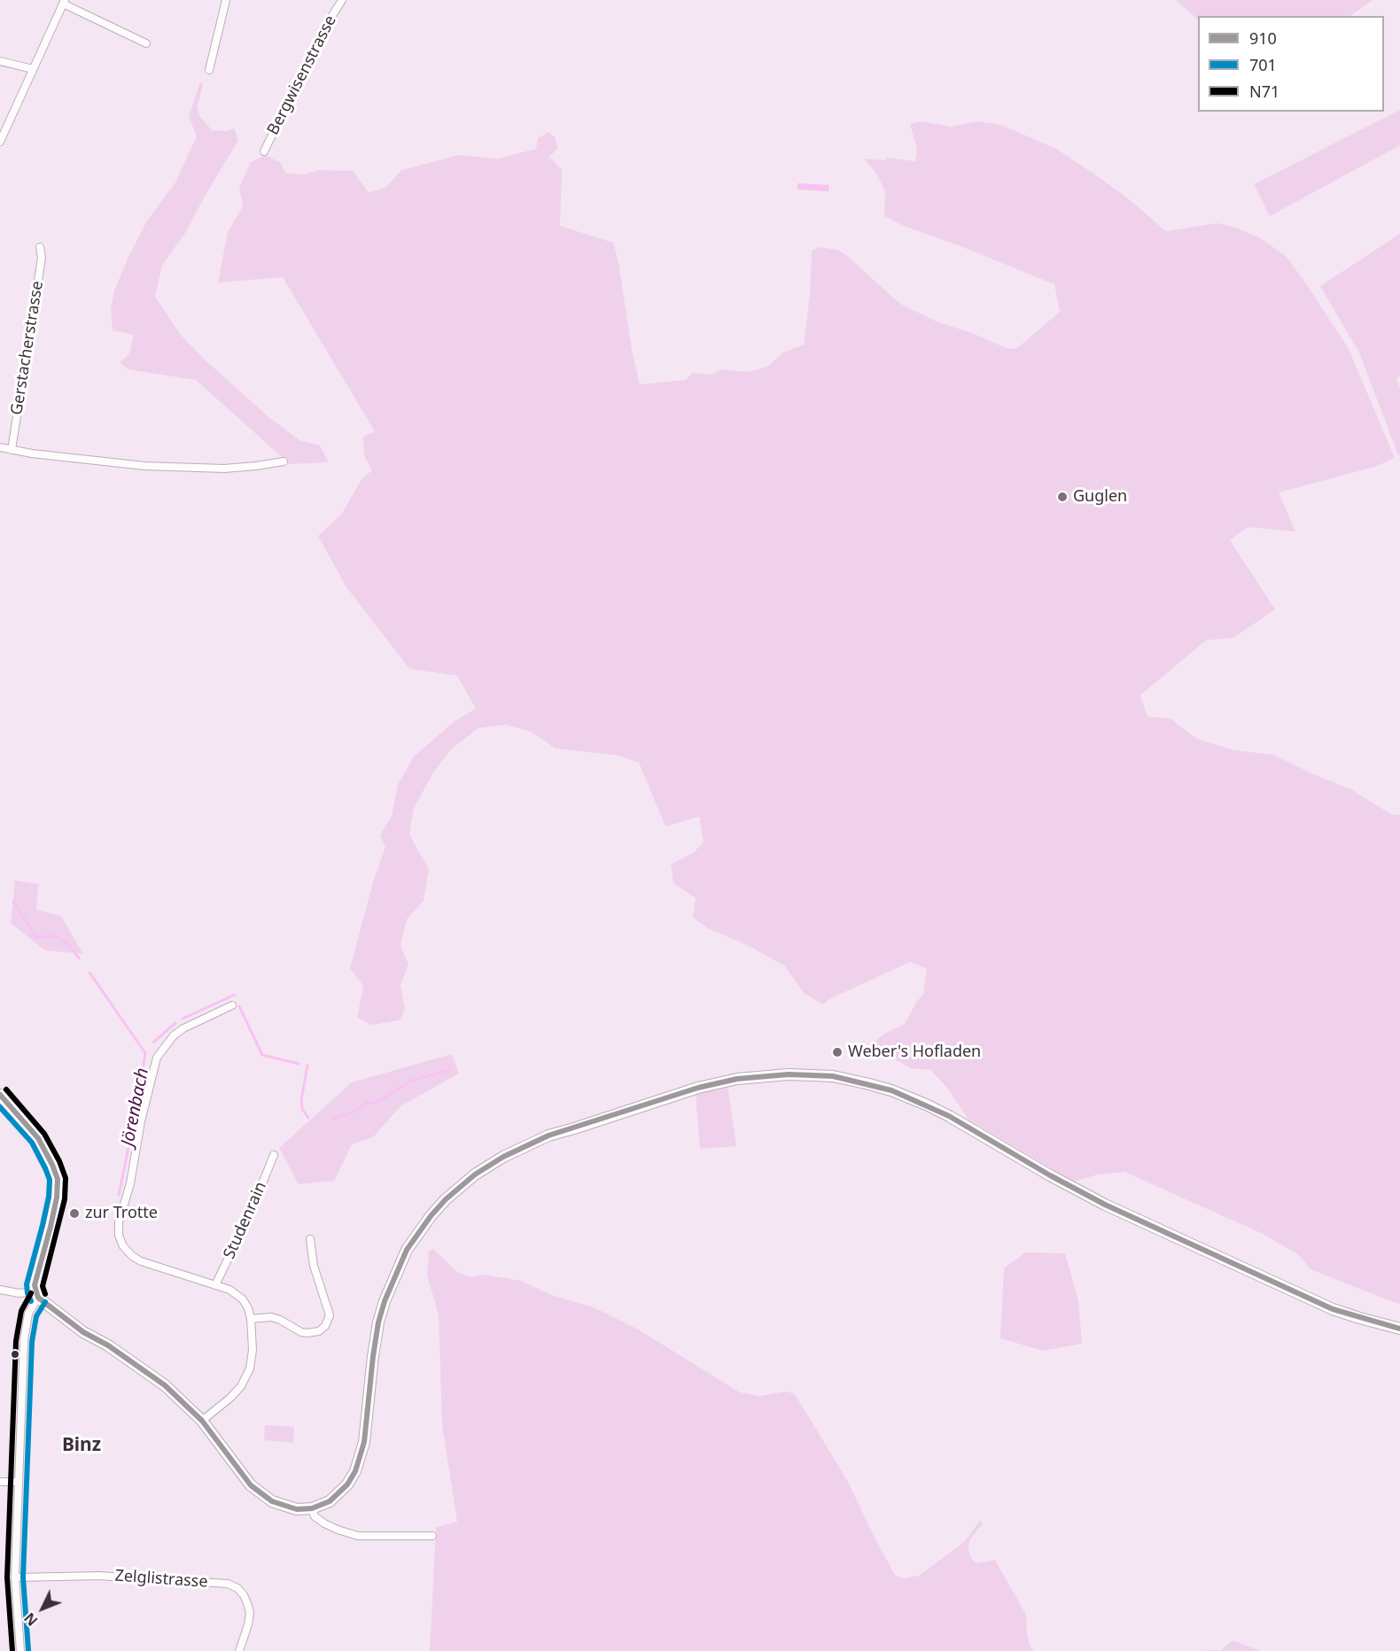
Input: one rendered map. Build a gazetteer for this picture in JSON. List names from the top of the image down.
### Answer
{
  "streets": {
    "street": [
      "Bergwisenstrasse",
      "Gerstacherstrasse",
      "Studenrain",
      "Zelglistrasse"
    ]
  },
  "districts": ["Binz"],
  "water": ["Jörenbach"],
  "places": ["Guglen", "Weber's Hofladen", "zur Trotte"],
  "lines": ["transit line 910", "transit line N71", "transit line 701"],
  "legend": ["910", "701", "N71"],
  "north": "bottom left"
}
